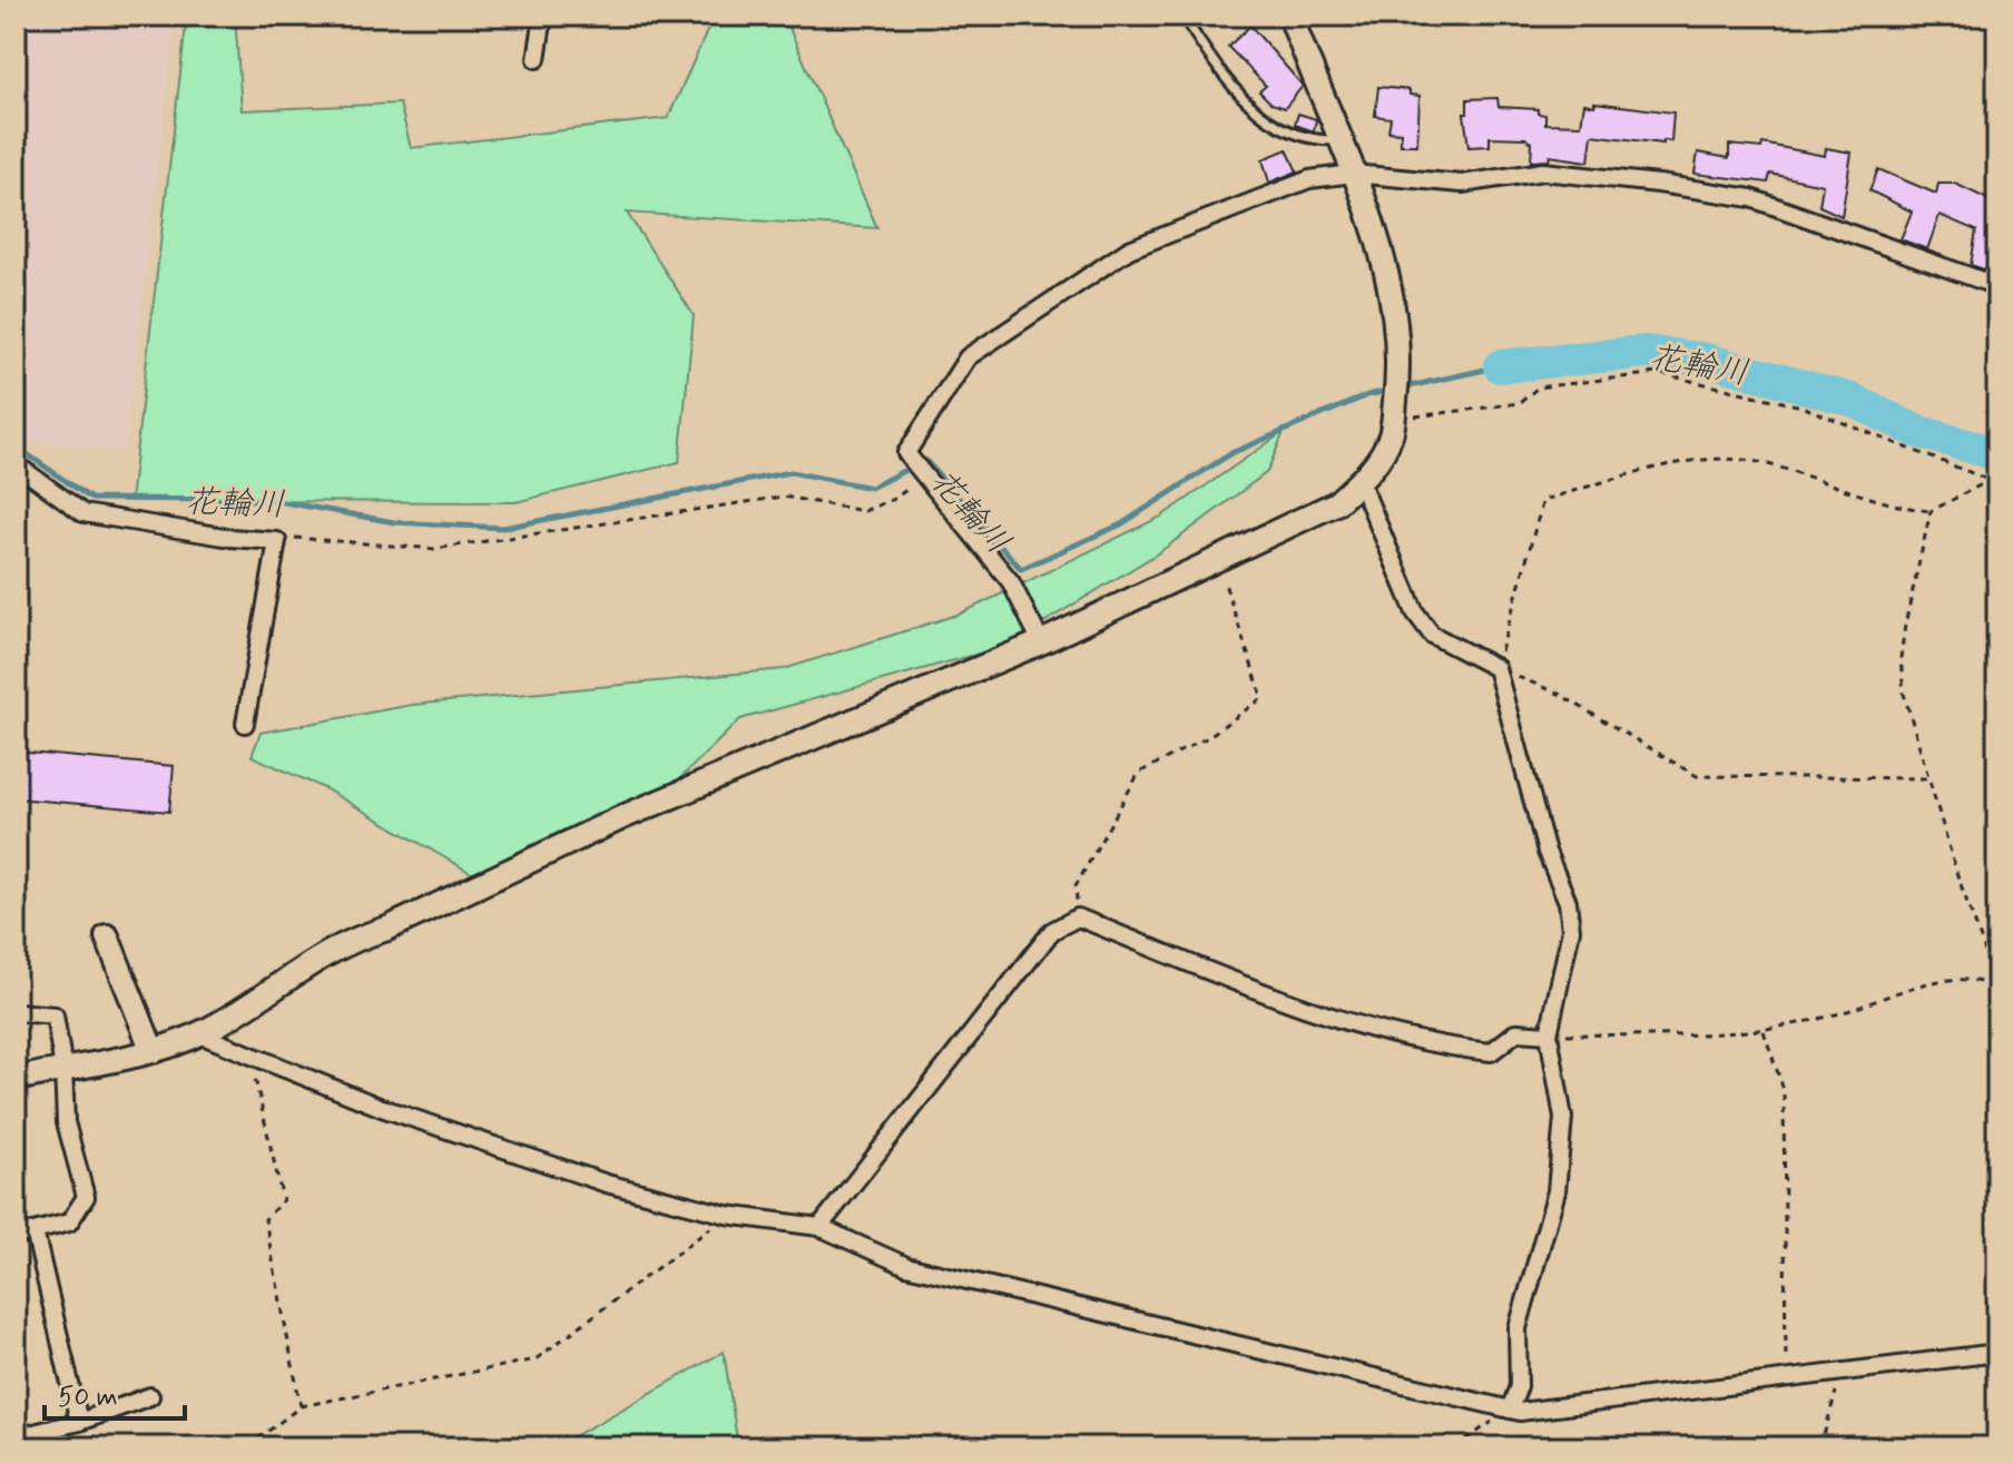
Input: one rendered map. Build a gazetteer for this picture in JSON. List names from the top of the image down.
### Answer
{
  "water": ["花輪川"],
  "scale_bar": "50 m"
}
